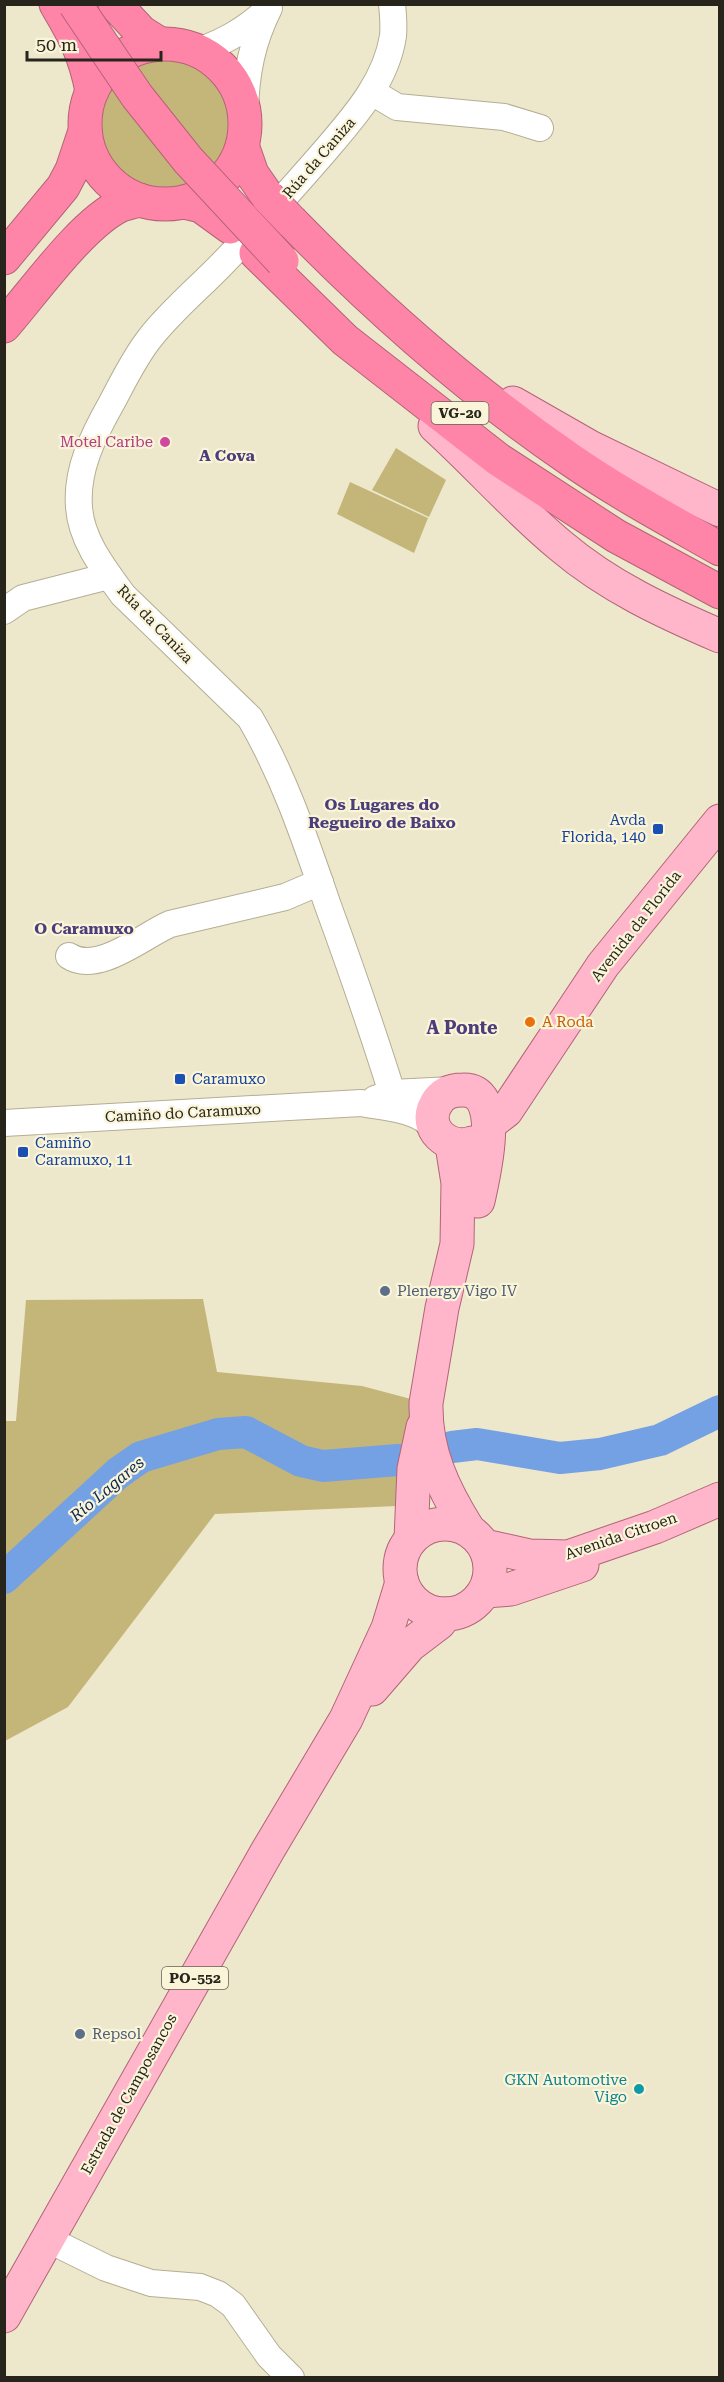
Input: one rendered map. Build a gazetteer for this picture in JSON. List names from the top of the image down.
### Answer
{
  "streets": {
    "highway": ["VG-20"],
    "main road": [
      "Avenida da Florida",
      "Avenida Citroen",
      "PO-552",
      "Estrada de Camposancos"
    ],
    "street": ["Rúa da Caniza", "Camiño do Caramuxo"]
  },
  "crossings": [
    ["Rúa da Caniza", "Camiño do Caramuxo"],
    ["Avenida da Florida", "Camiño do Caramuxo"],
    ["Avenida da Florida", "Avenida Citroen"],
    ["Avenida da Florida", "Estrada de Camposancos"],
    ["Avenida Citroen", "Estrada de Camposancos"]
  ],
  "districts": [
    "A Cova",
    "Os Lugares do Regueiro de Baixo",
    "O Caramuxo",
    "A Ponte"
  ],
  "water": ["Río Lagares"],
  "places": {
    "other": [
      "Motel Caribe",
      "A Roda",
      "Plenergy Vigo IV",
      "Repsol",
      "GKN Automotive Vigo"
    ],
    "transit": ["Avda Florida, 140", "Caramuxo", "Camiño Caramuxo, 11"]
  },
  "scale_bar": "50 m"
}
